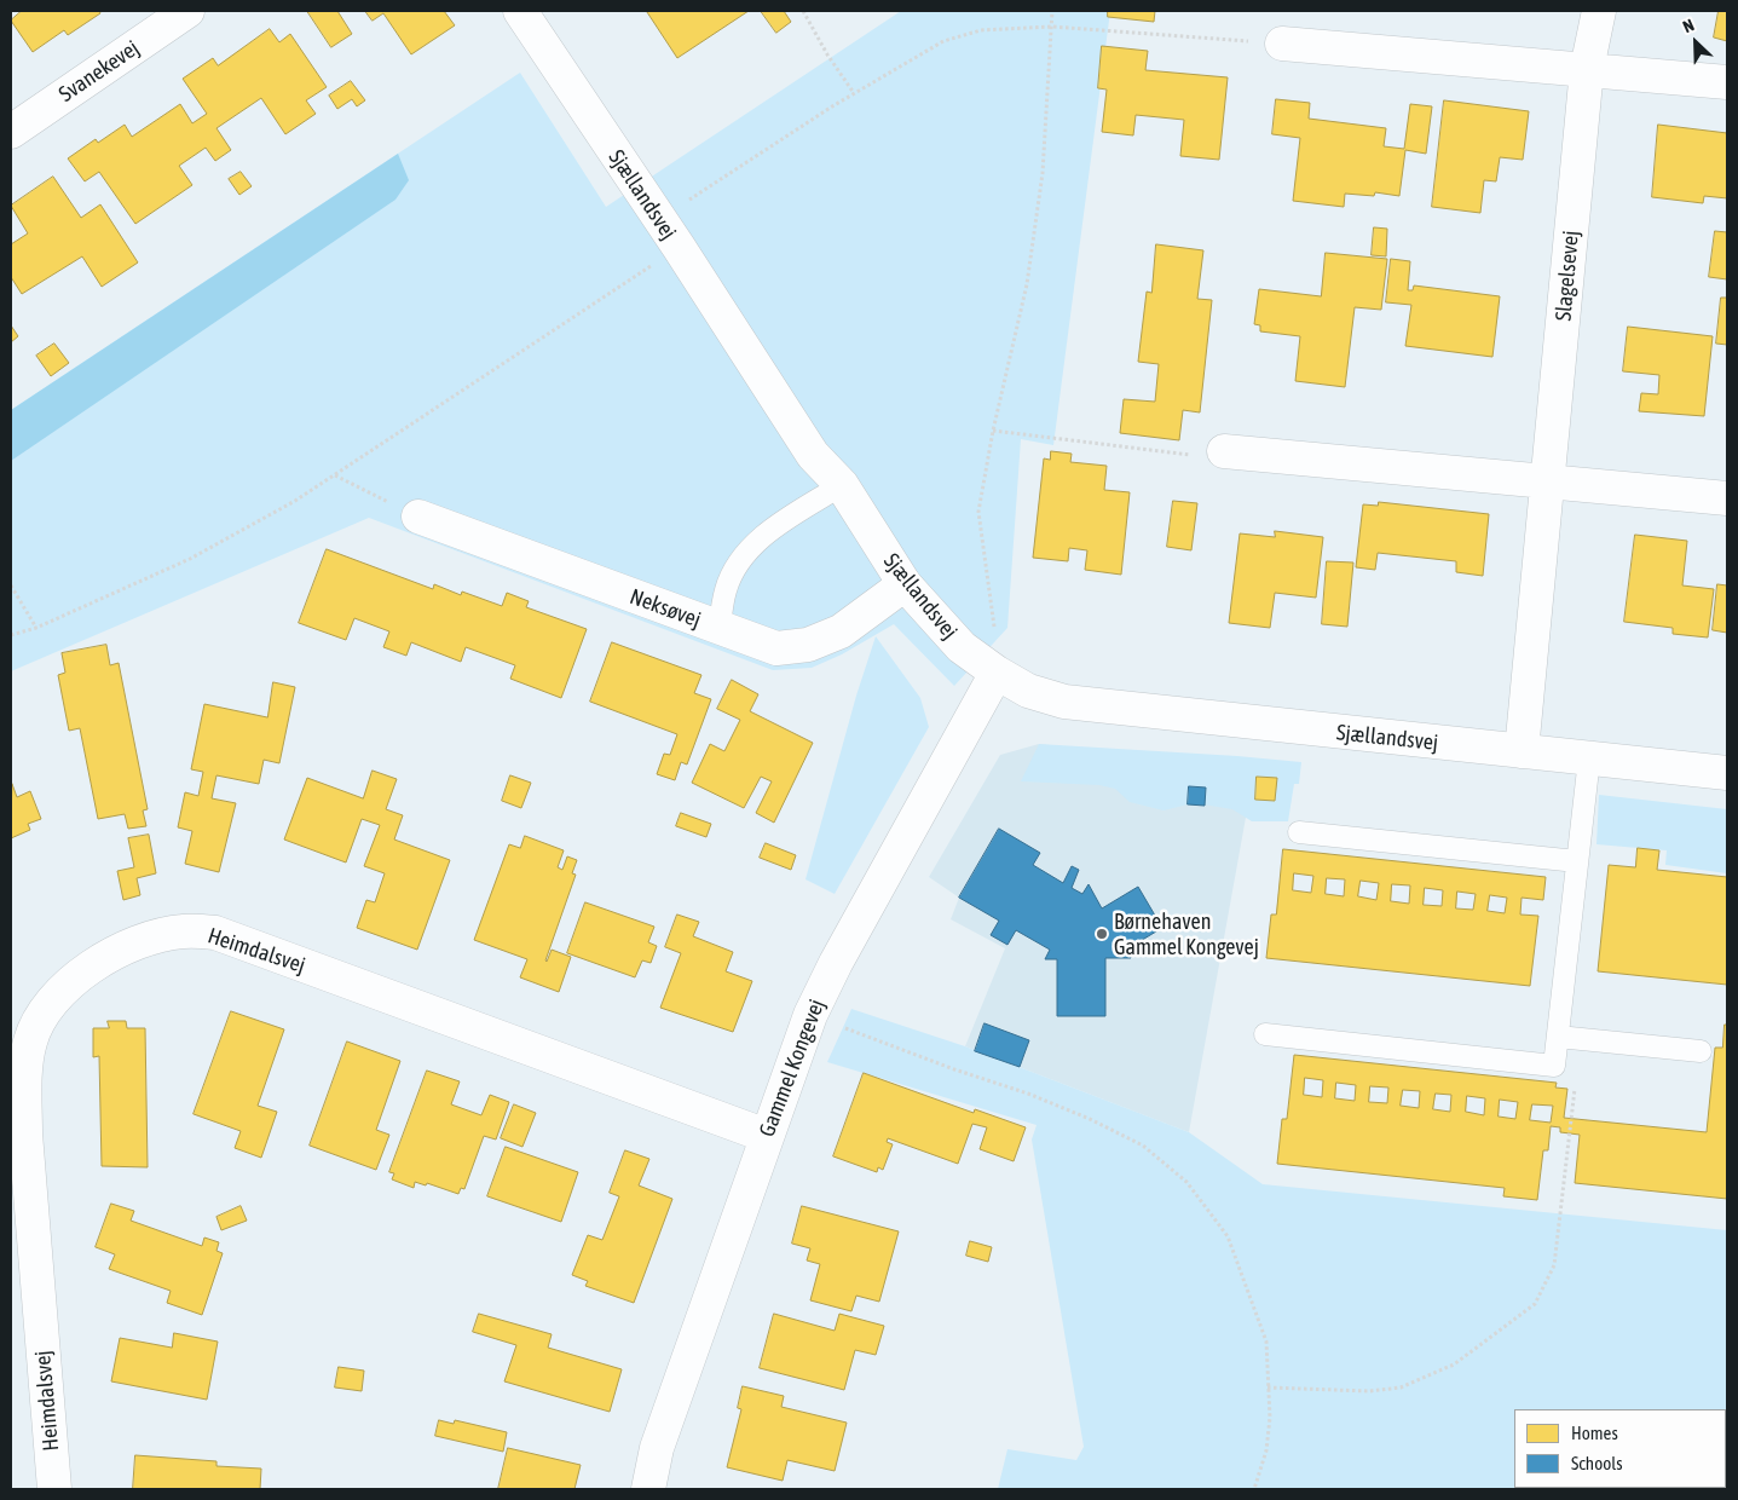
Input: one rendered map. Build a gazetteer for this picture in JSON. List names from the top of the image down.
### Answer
{
  "streets": {
    "street": [
      "Svanekevej",
      "Sjællandsvej",
      "Slagelsevej",
      "Neksøvej",
      "Heimdalsvej",
      "Gammel Kongevej"
    ]
  },
  "crossings": [
    ["Sjællandsvej", "Slagelsevej"],
    ["Sjællandsvej", "Neksøvej"],
    ["Sjællandsvej", "Gammel Kongevej"],
    ["Heimdalsvej", "Gammel Kongevej"]
  ],
  "places": ["Børnehaven Gammel Kongevej"],
  "legend": ["Homes", "Schools"],
  "north": "top left"
}
